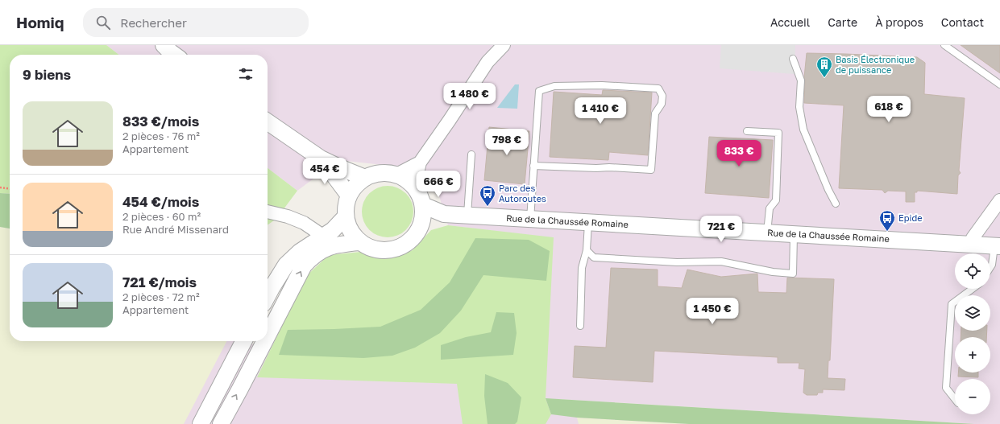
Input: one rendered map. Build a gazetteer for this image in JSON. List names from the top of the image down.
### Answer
{
  "streets": {
    "street": ["Rue de la Chaussée Romaine"]
  },
  "places": {
    "building": ["Basis Électronique de puissance"],
    "bus stop": ["Parc des Autoroutes", "Epide"]
  },
  "page": {
    "header": "Homiq",
    "search": "Rechercher",
    "nav": [
      "Accueil",
      "Carte",
      "À propos",
      "Contact"
    ],
    "heading": "9 biens",
    "price": [
      "1 480 €",
      "618 €",
      "1 410 €",
      "798 €",
      "833 €",
      "454 €",
      "666 €",
      "721 €",
      "1 450 €"
    ],
    "list": [
      {
        "name": "833 €/mois",
        "note": "2 pièces · 76 m² · Appartement"
      },
      {
        "name": "454 €/mois",
        "note": "2 pièces · 60 m² · Rue André Missenard"
      },
      {
        "name": "721 €/mois",
        "note": "2 pièces · 72 m² · Appartement"
      }
    ],
    "map_buttons": ["+", "−"]
  }
}
